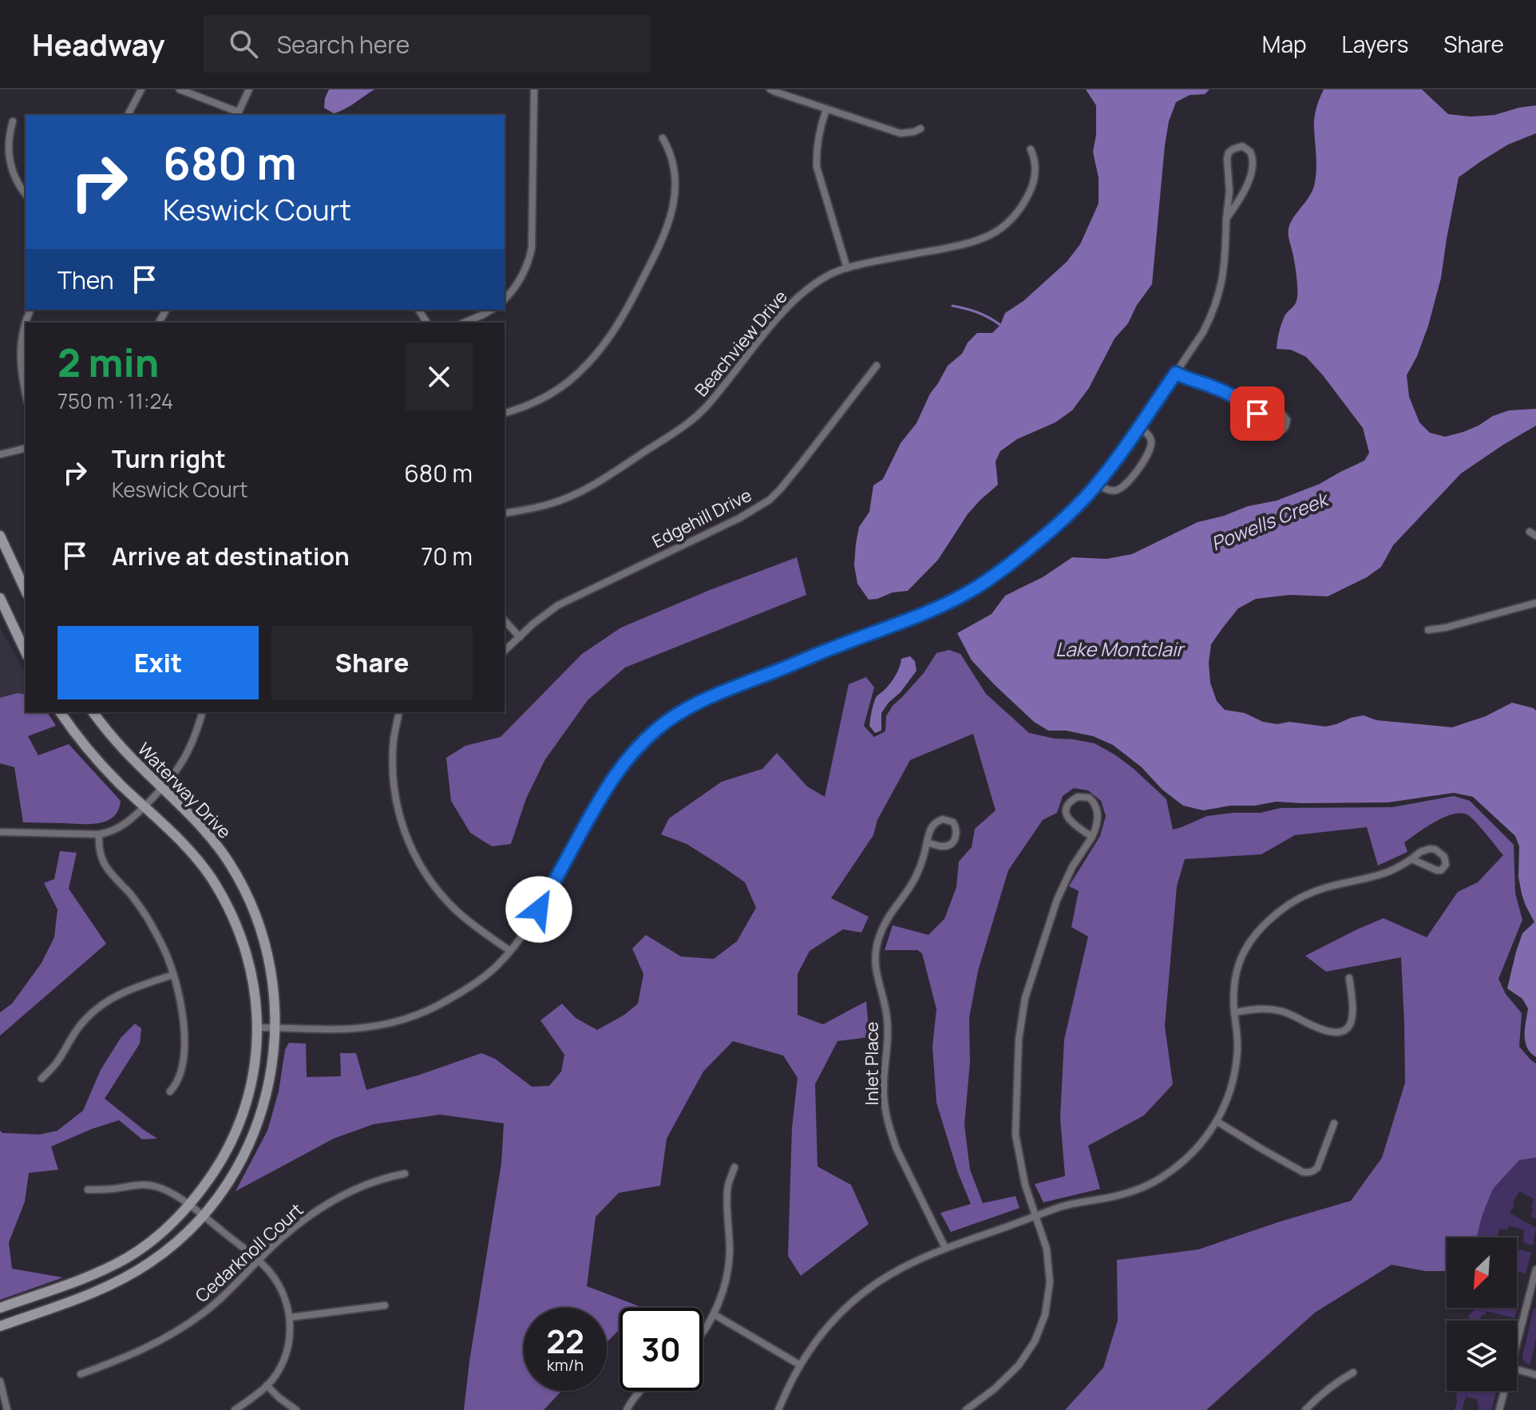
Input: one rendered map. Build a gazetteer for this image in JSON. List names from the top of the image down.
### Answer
{
  "streets": {
    "main road": ["Waterway Drive"],
    "street": [
      "Beachview Drive",
      "Edgehill Drive",
      "Inlet Place",
      "Cedarknoll Court"
    ]
  },
  "water": ["Powells Creek", "Lake Montclair"],
  "north": "bottom left",
  "page": {
    "header": "Headway",
    "search": "Search here",
    "nav": ["Map", "Layers", "Share"],
    "turn": ["680 m", "Keswick Court"],
    "then": "Then",
    "heading": ["2 min", "750 m · 11:24"],
    "list": [
      {
        "name": "Turn right",
        "note": "Keswick Court",
        "value": "680 m"
      },
      {
        "name": "Arrive at destination",
        "value": "70 m"
      }
    ],
    "buttons": ["Exit", "Share"],
    "speed": "22 km/h",
    "limit": "30"
  }
}
